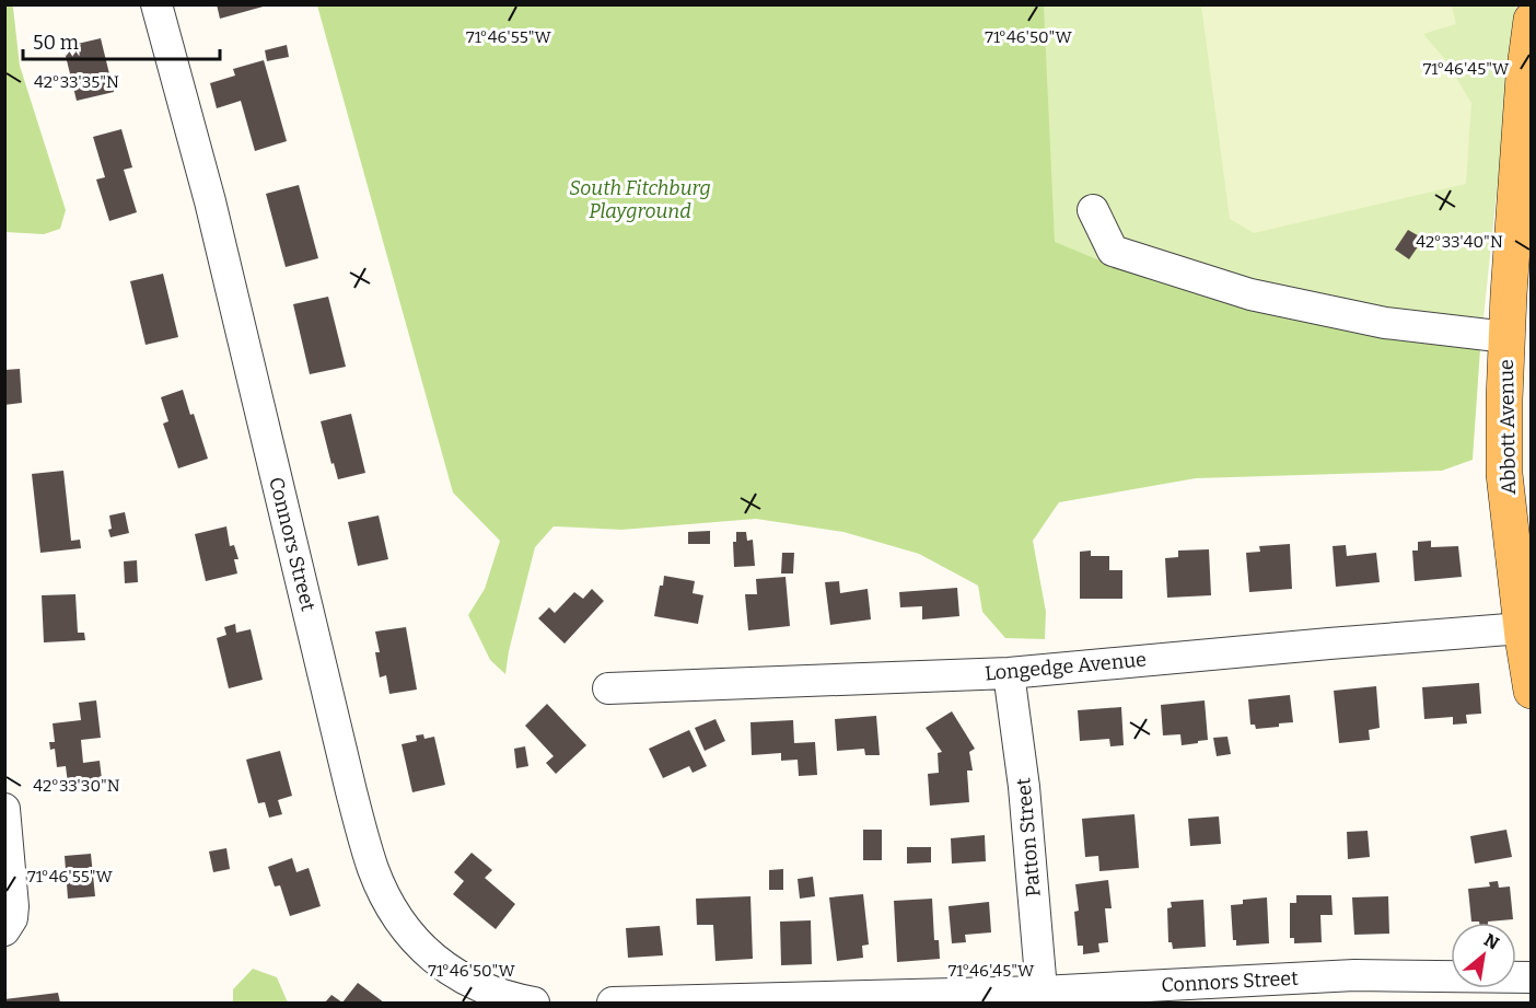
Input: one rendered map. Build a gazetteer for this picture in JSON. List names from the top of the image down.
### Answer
{
  "streets": {
    "main road": ["Abbott Avenue"],
    "street": ["Connors Street", "Longedge Avenue", "Patton Street"]
  },
  "crossings": [
    ["Abbott Avenue", "Longedge Avenue"],
    ["Connors Street", "Patton Street"],
    ["Longedge Avenue", "Patton Street"]
  ],
  "parks": ["South Fitchburg Playground"],
  "scale_bar": "50 m",
  "north": "top right",
  "coordinates": [
    "71°46'55\"W",
    "71°46'50\"W",
    "71°46'45\"W",
    "42°33'35\"N",
    "42°33'40\"N",
    "42°33'30\"N"
  ]
}
